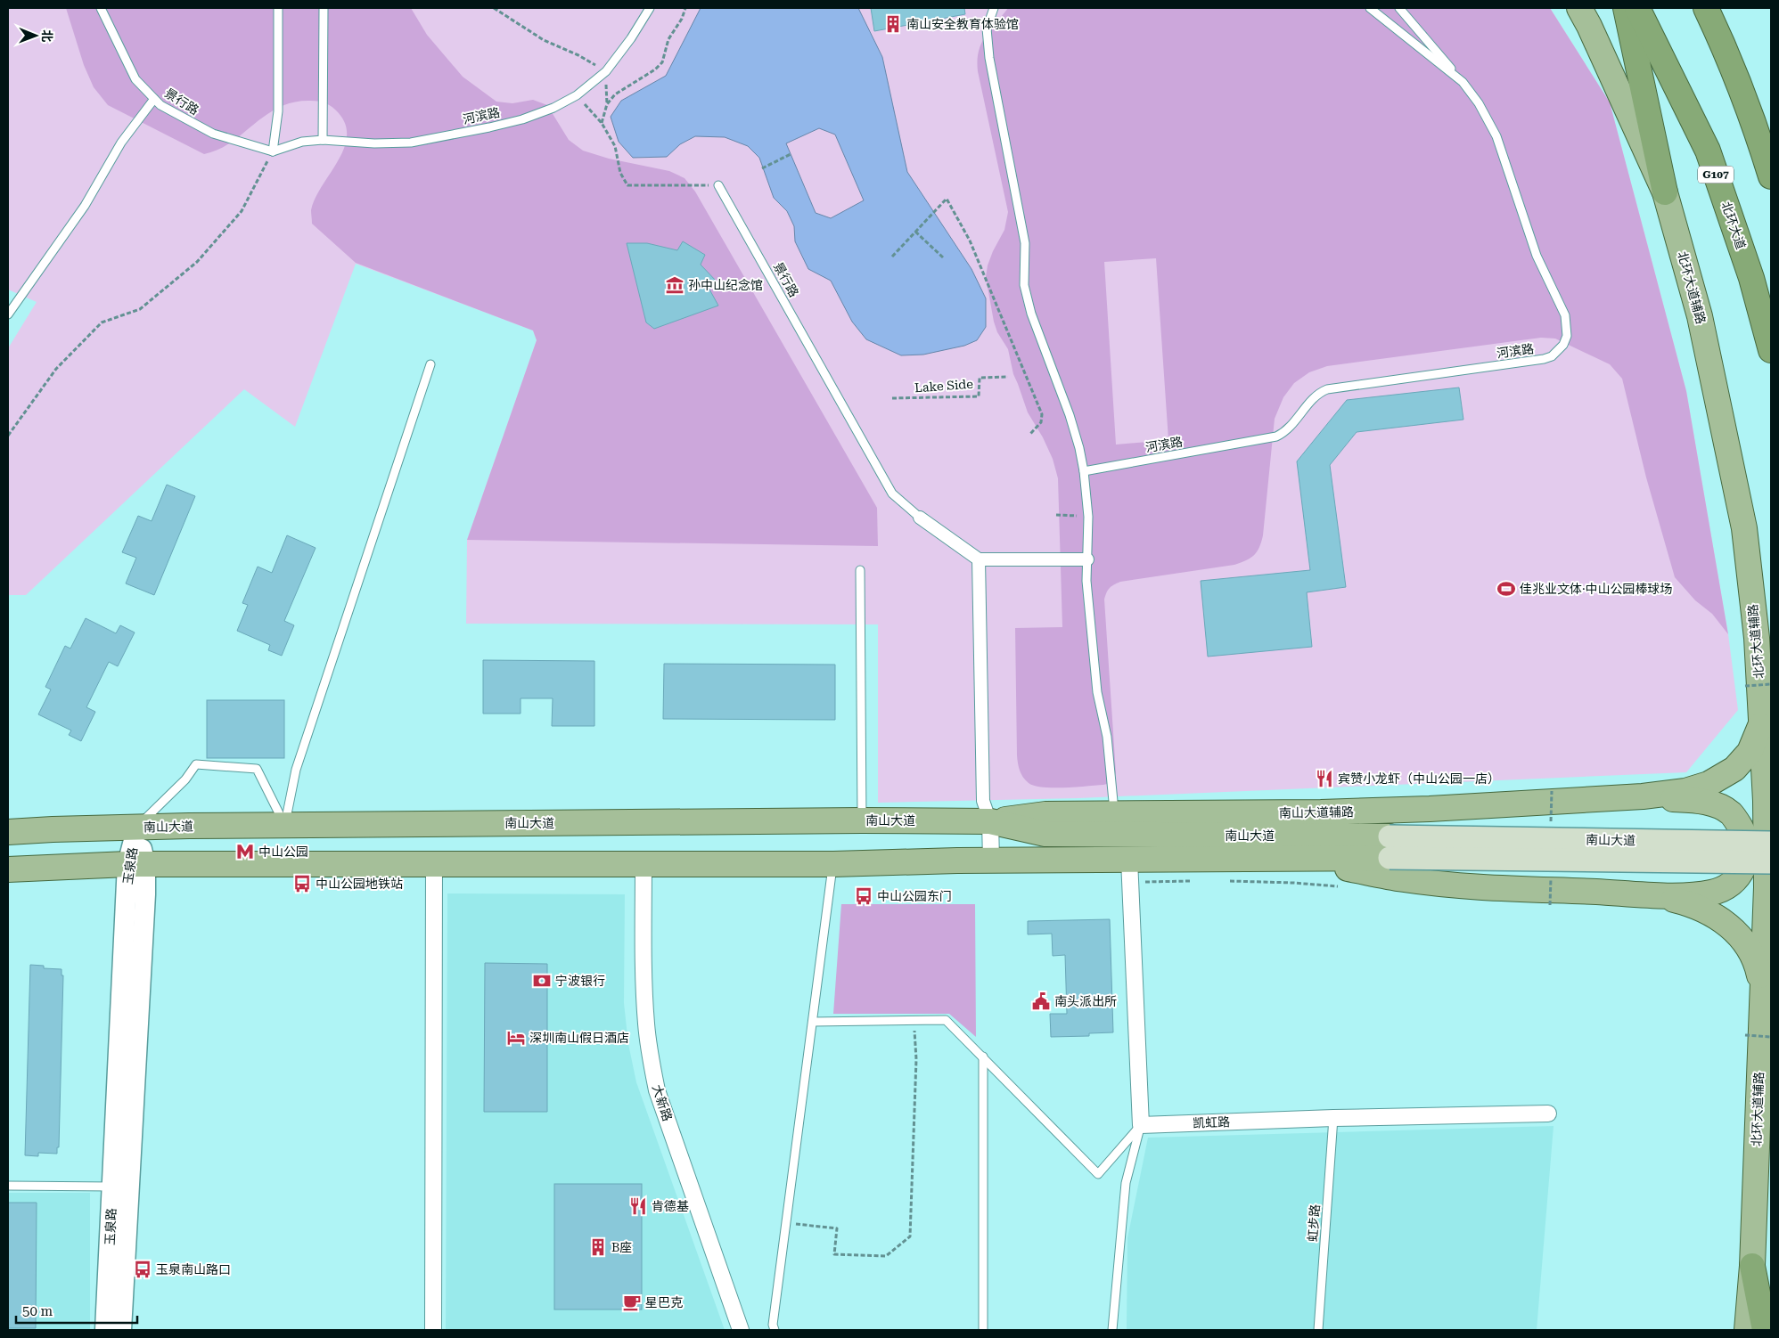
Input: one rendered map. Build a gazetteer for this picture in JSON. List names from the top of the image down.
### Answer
{
  "streets": {
    "highway": ["G107", "北环大道"],
    "main road": ["北环大道辅路", "南山大道辅路", "南山大道"],
    "street": ["玉泉路", "大新路", "凯虹路"],
    "lane": ["景行路", "河滨路", "虹步路"],
    "path": ["Lake Side"]
  },
  "crossings": [
    ["景行路", "河滨路"],
    ["南山大道辅路", "南山大道"],
    ["南山大道", "玉泉路"],
    ["南山大道", "大新路"],
    ["凯虹路", "虹步路"]
  ],
  "places": {
    "building": ["南山安全教育体验馆", "B座"],
    "museum": ["孙中山纪念馆"],
    "sports": ["佳兆业文体·中山公园棒球场"],
    "restaurant": ["宾赞小龙虾（中山公园一店）", "肯德基"],
    "metro station": ["中山公园"],
    "bus stop": ["中山公园地铁站", "中山公园东门", "玉泉南山路口"],
    "bank": ["宁波银行"],
    "public building": ["南头派出所"],
    "hotel": ["深圳南山假日酒店"],
    "cafe": ["星巴克"]
  },
  "scale_bar": "50 m",
  "north": "right"
}
